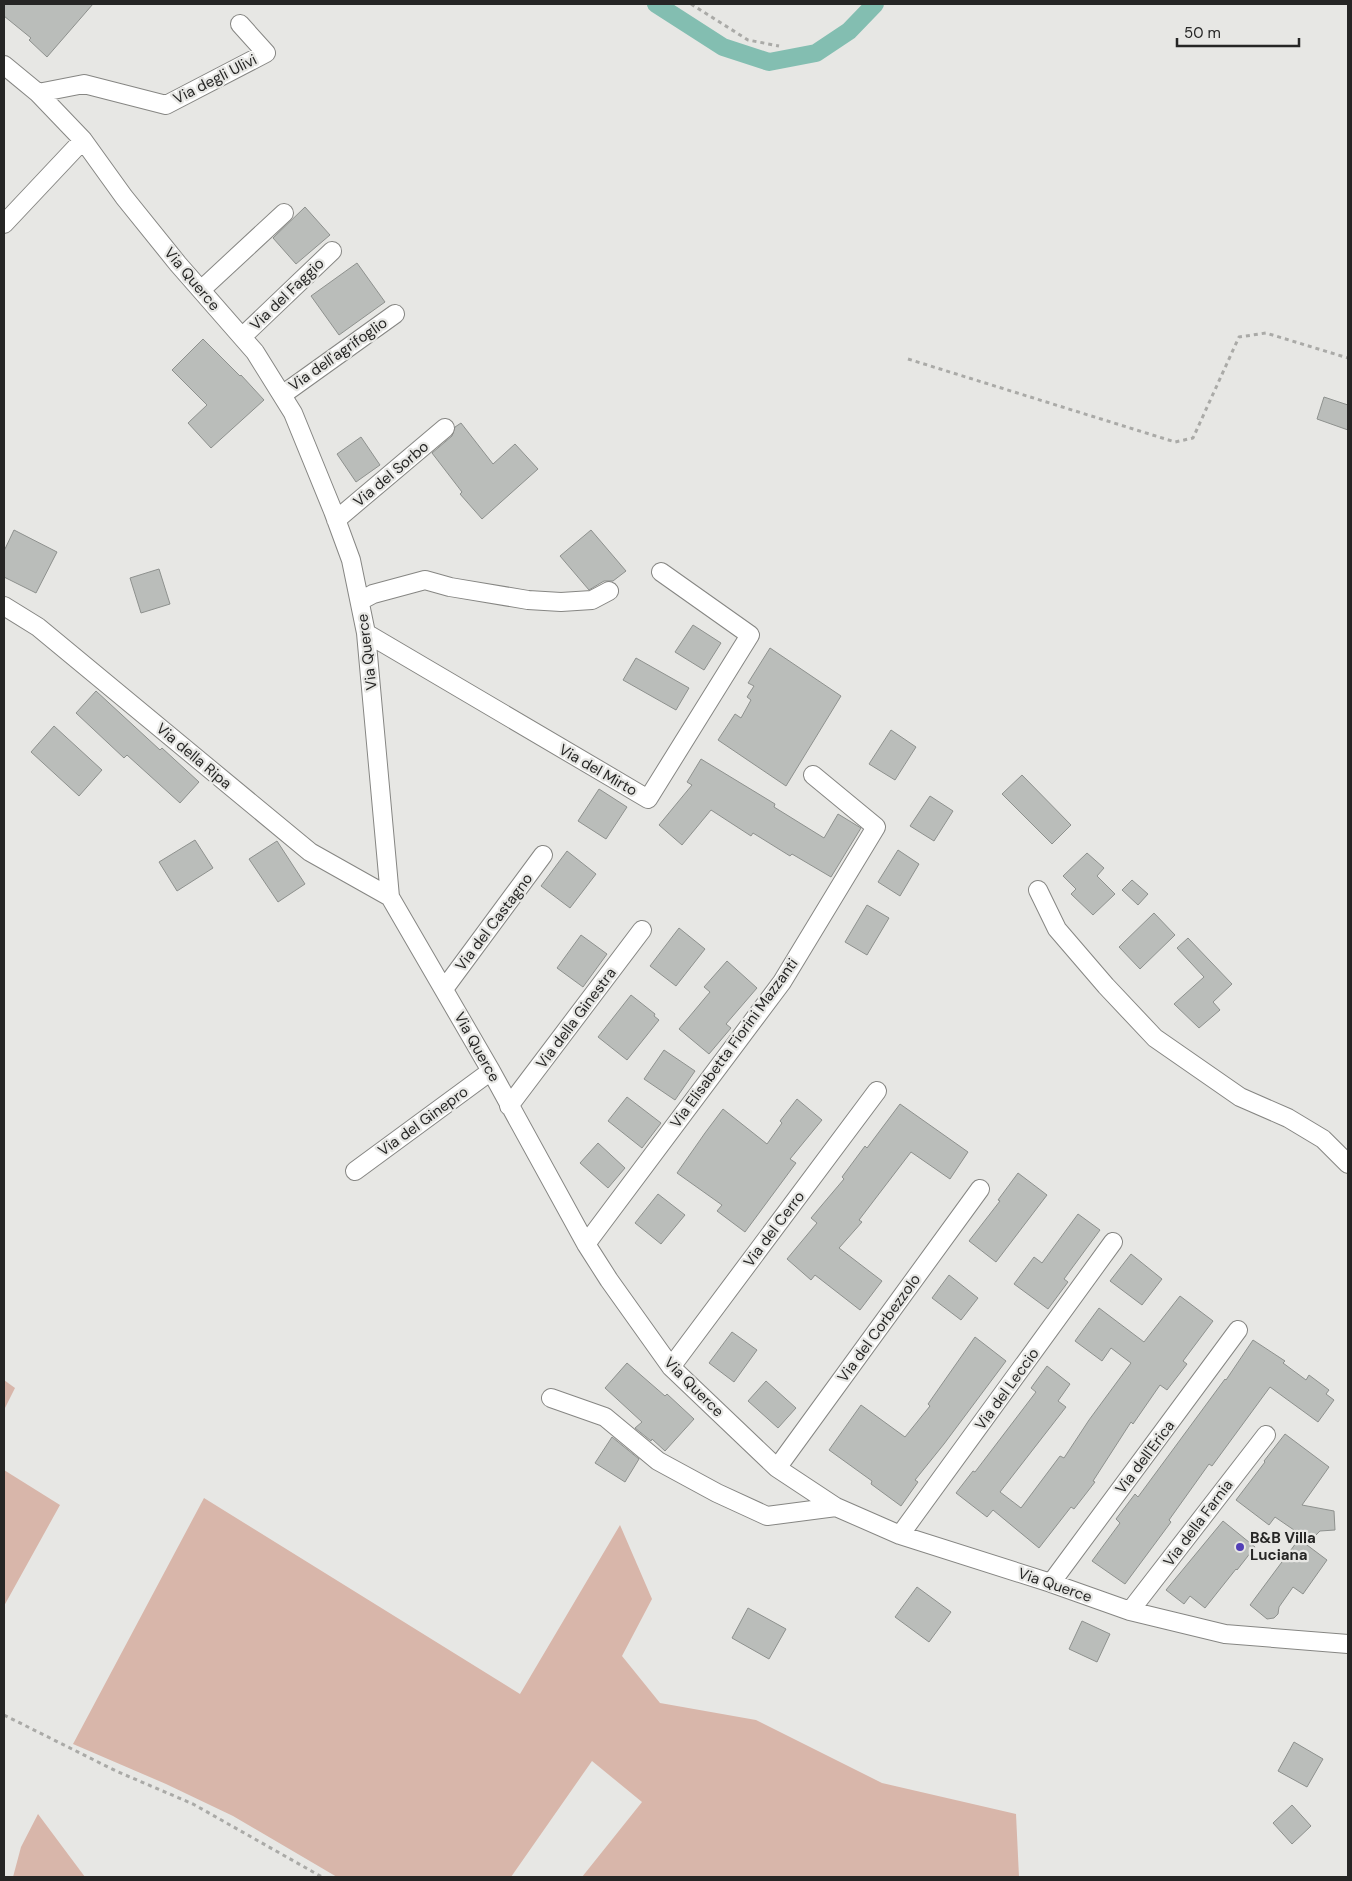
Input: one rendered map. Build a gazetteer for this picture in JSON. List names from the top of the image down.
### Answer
{
  "streets": {
    "street": [
      "Via degli Ulivi",
      "Via Querce",
      "Via del Faggio",
      "Via dell'agrifoglio",
      "Via del Sorbo",
      "Via della Ripa",
      "Via del Mirto",
      "Via del Castagno",
      "Via della Ginestra",
      "Via Elisabetta Fiorini Mazzanti",
      "Via del Ginepro",
      "Via del Cerro",
      "Via del Corbezzolo",
      "Via del Leccio",
      "Via dell'Erica",
      "Via della Farnia"
    ]
  },
  "crossings": [
    ["Via degli Ulivi", "Via Querce"],
    ["Via Querce", "Via del Faggio"],
    ["Via Querce", "Via dell'agrifoglio"],
    ["Via Querce", "Via del Sorbo"],
    ["Via Querce", "Via della Ripa"],
    ["Via Querce", "Via del Mirto"],
    ["Via Querce", "Via del Castagno"],
    ["Via Querce", "Via della Ginestra"],
    ["Via Querce", "Via Elisabetta Fiorini Mazzanti"],
    ["Via Querce", "Via del Ginepro"],
    ["Via Querce", "Via del Cerro"],
    ["Via Querce", "Via del Corbezzolo"],
    ["Via Querce", "Via del Leccio"],
    ["Via Querce", "Via dell'Erica"],
    ["Via Querce", "Via della Farnia"]
  ],
  "places": ["B&B Villa Luciana"],
  "scale_bar": "50 m"
}
